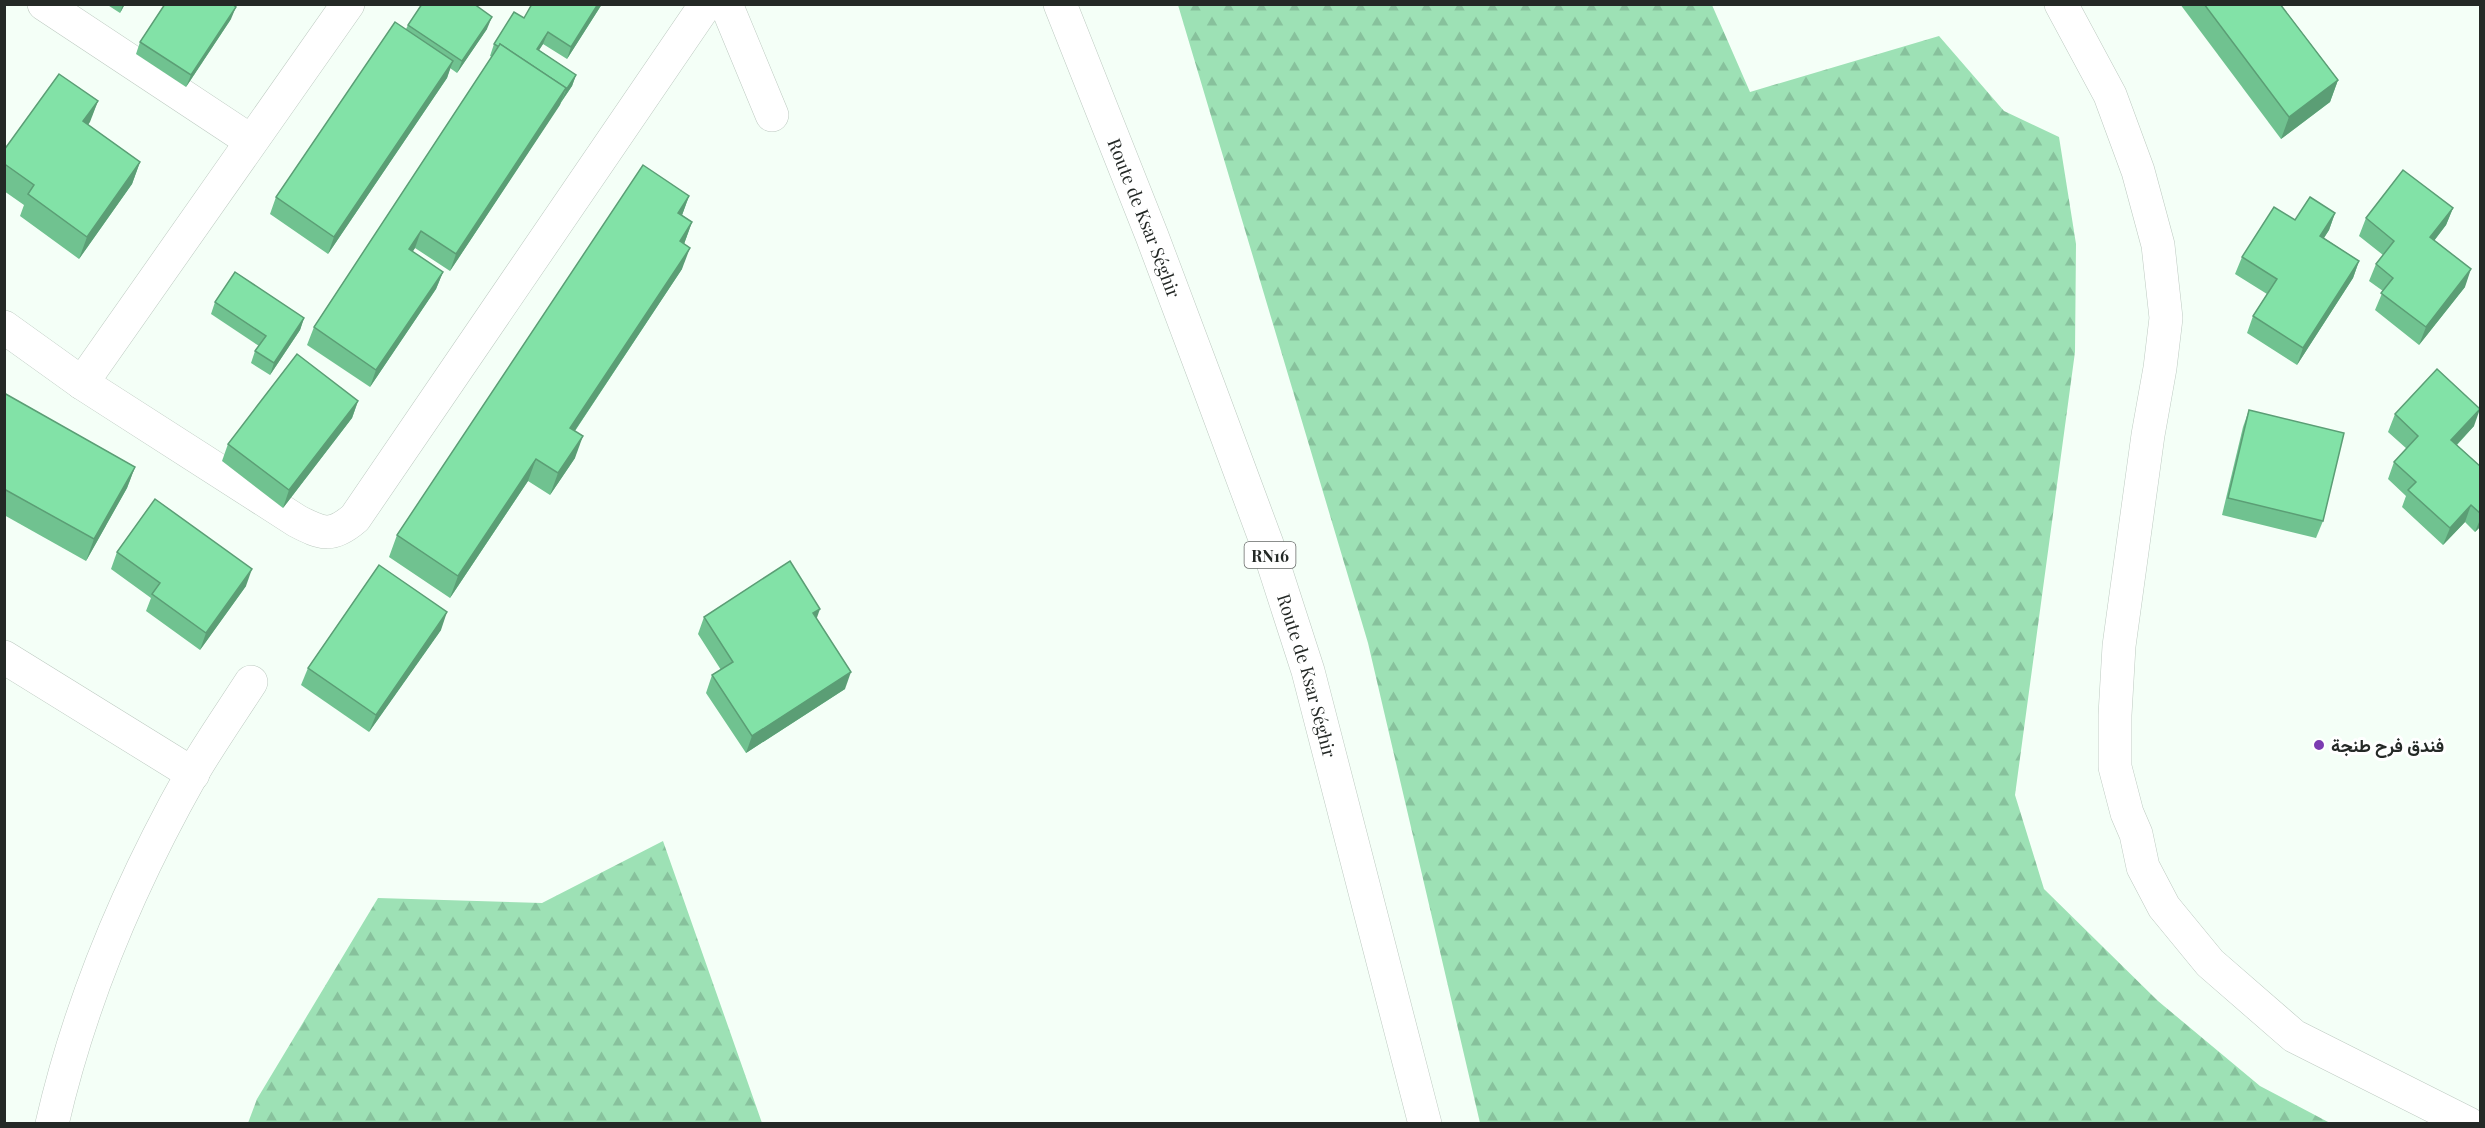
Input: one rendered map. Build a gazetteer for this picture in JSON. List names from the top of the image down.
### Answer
{
  "streets": {
    "street": ["Route de Ksar Séghir", "RN16"]
  },
  "places": ["فندق فرح طنجة"]
}
